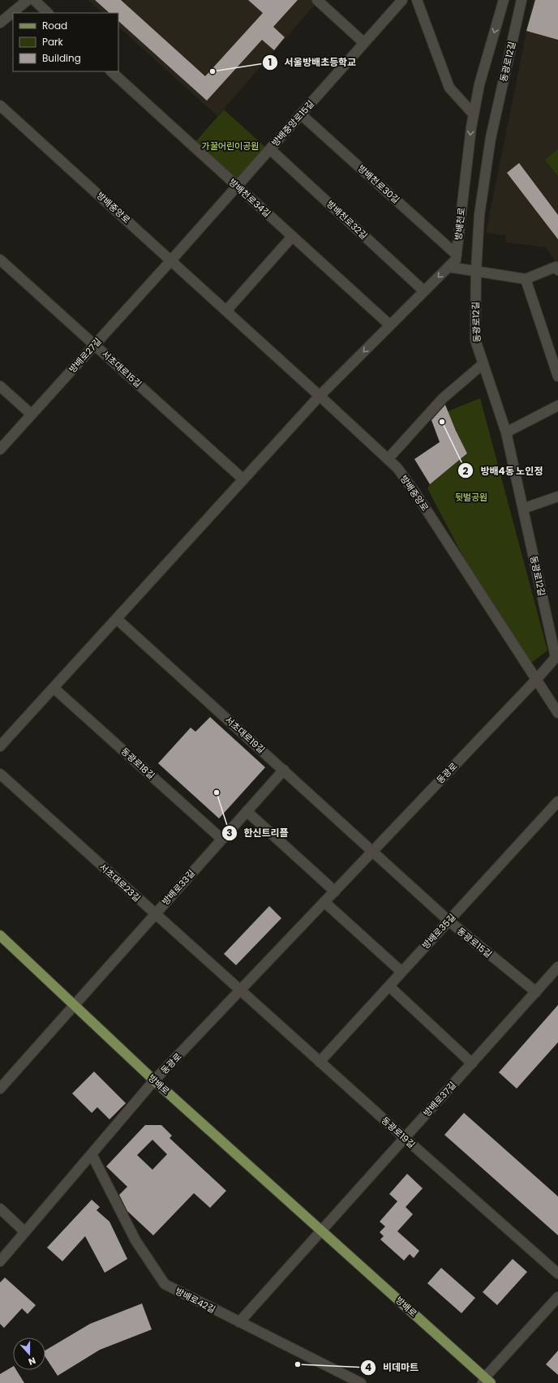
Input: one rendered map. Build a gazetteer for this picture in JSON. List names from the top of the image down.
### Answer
{
  "streets": {
    "main road": ["방배로"],
    "street": [
      "동광로12길",
      "방배중앙로15길",
      "방배천로30길",
      "방배천로34길",
      "방배중앙로",
      "방배천로32길",
      "방배천로",
      "방배로27길",
      "서초대로15길",
      "서초대로19길",
      "동광로18길",
      "동광로",
      "서초대로23길",
      "방배로33길",
      "방배로35길",
      "동광로15길",
      "방배로37길",
      "동광로19길",
      "방배로42길"
    ]
  },
  "crossings": [
    ["동광로12길", "동광로"],
    ["방배중앙로15길", "방배천로30길"],
    ["방배중앙로15길", "방배천로34길"],
    ["방배중앙로15길", "방배중앙로"],
    ["방배중앙로15길", "방배천로32길"],
    ["방배중앙로15길", "방배로27길"],
    ["방배천로30길", "방배천로"],
    ["방배천로34길", "방배천로"],
    ["방배중앙로", "방배천로"],
    ["방배중앙로", "방배로27길"],
    ["방배중앙로", "동광로"],
    ["방배천로32길", "방배천로"],
    ["방배천로", "서초대로15길"],
    ["방배천로", "서초대로19길"],
    ["방배천로", "동광로18길"],
    ["방배로27길", "서초대로15길"],
    ["서초대로19길", "동광로"],
    ["서초대로19길", "방배로33길"],
    ["서초대로19길", "동광로15길"],
    ["동광로18길", "방배로33길"],
    ["동광로", "서초대로23길"],
    ["동광로", "동광로15길"],
    ["동광로", "방배로"],
    ["동광로", "동광로19길"],
    ["동광로", "방배로42길"],
    ["서초대로23길", "방배로33길"],
    ["서초대로23길", "동광로19길"],
    ["방배로33길", "방배로"],
    ["방배로35길", "동광로15길"],
    ["방배로35길", "동광로19길"],
    ["동광로15길", "방배로37길"],
    ["방배로", "방배로37길"],
    ["방배로37길", "동광로19길"]
  ],
  "one_way": ["방배천로"],
  "parks": ["가꿀어린이공원", "뒷벌공원"],
  "places": [
    "서울방배초등학교",
    "방배4동 노인정",
    "한신트리플",
    "비데마트"
  ],
  "legend": ["Road", "Park", "Building"],
  "north": "bottom"
}
